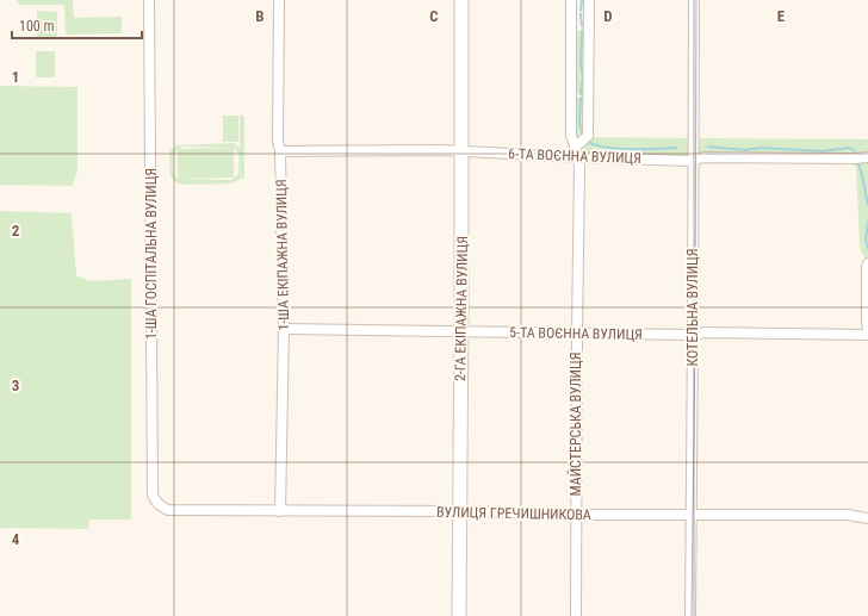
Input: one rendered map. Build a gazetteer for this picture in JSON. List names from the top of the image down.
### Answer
{
  "streets": {
    "street": [
      "6-ТА ВОЄННА ВУЛИЦЯ",
      "1-ША ГОСПІТАЛЬНА ВУЛИЦЯ",
      "1-ША ЕКІПАЖНА ВУЛИЦЯ",
      "КОТЕЛЬНА ВУЛИЦЯ",
      "2-ГА ЕКІПАЖНА ВУЛИЦЯ",
      "5-ТА ВОЄННА ВУЛИЦЯ",
      "МАЙСТЕРСЬКА ВУЛИЦЯ",
      "ВУЛИЦЯ ГРЕЧИШНИКОВА"
    ]
  },
  "crossings": [
    ["6-ТА ВОЄННА ВУЛИЦЯ", "1-ША ЕКІПАЖНА ВУЛИЦЯ"],
    ["6-ТА ВОЄННА ВУЛИЦЯ", "КОТЕЛЬНА ВУЛИЦЯ"],
    ["6-ТА ВОЄННА ВУЛИЦЯ", "2-ГА ЕКІПАЖНА ВУЛИЦЯ"],
    ["6-ТА ВОЄННА ВУЛИЦЯ", "МАЙСТЕРСЬКА ВУЛИЦЯ"],
    ["1-ША ГОСПІТАЛЬНА ВУЛИЦЯ", "ВУЛИЦЯ ГРЕЧИШНИКОВА"],
    ["1-ША ЕКІПАЖНА ВУЛИЦЯ", "5-ТА ВОЄННА ВУЛИЦЯ"],
    ["1-ША ЕКІПАЖНА ВУЛИЦЯ", "ВУЛИЦЯ ГРЕЧИШНИКОВА"],
    ["КОТЕЛЬНА ВУЛИЦЯ", "5-ТА ВОЄННА ВУЛИЦЯ"],
    ["КОТЕЛЬНА ВУЛИЦЯ", "ВУЛИЦЯ ГРЕЧИШНИКОВА"],
    ["2-ГА ЕКІПАЖНА ВУЛИЦЯ", "5-ТА ВОЄННА ВУЛИЦЯ"],
    ["2-ГА ЕКІПАЖНА ВУЛИЦЯ", "ВУЛИЦЯ ГРЕЧИШНИКОВА"],
    ["5-ТА ВОЄННА ВУЛИЦЯ", "МАЙСТЕРСЬКА ВУЛИЦЯ"],
    ["МАЙСТЕРСЬКА ВУЛИЦЯ", "ВУЛИЦЯ ГРЕЧИШНИКОВА"]
  ],
  "scale_bar": "100 m",
  "grid": {
    "columns": [
      "B",
      "C",
      "D",
      "E"
    ],
    "rows": [
      "1",
      "2",
      "3",
      "4"
    ]
  }
}
